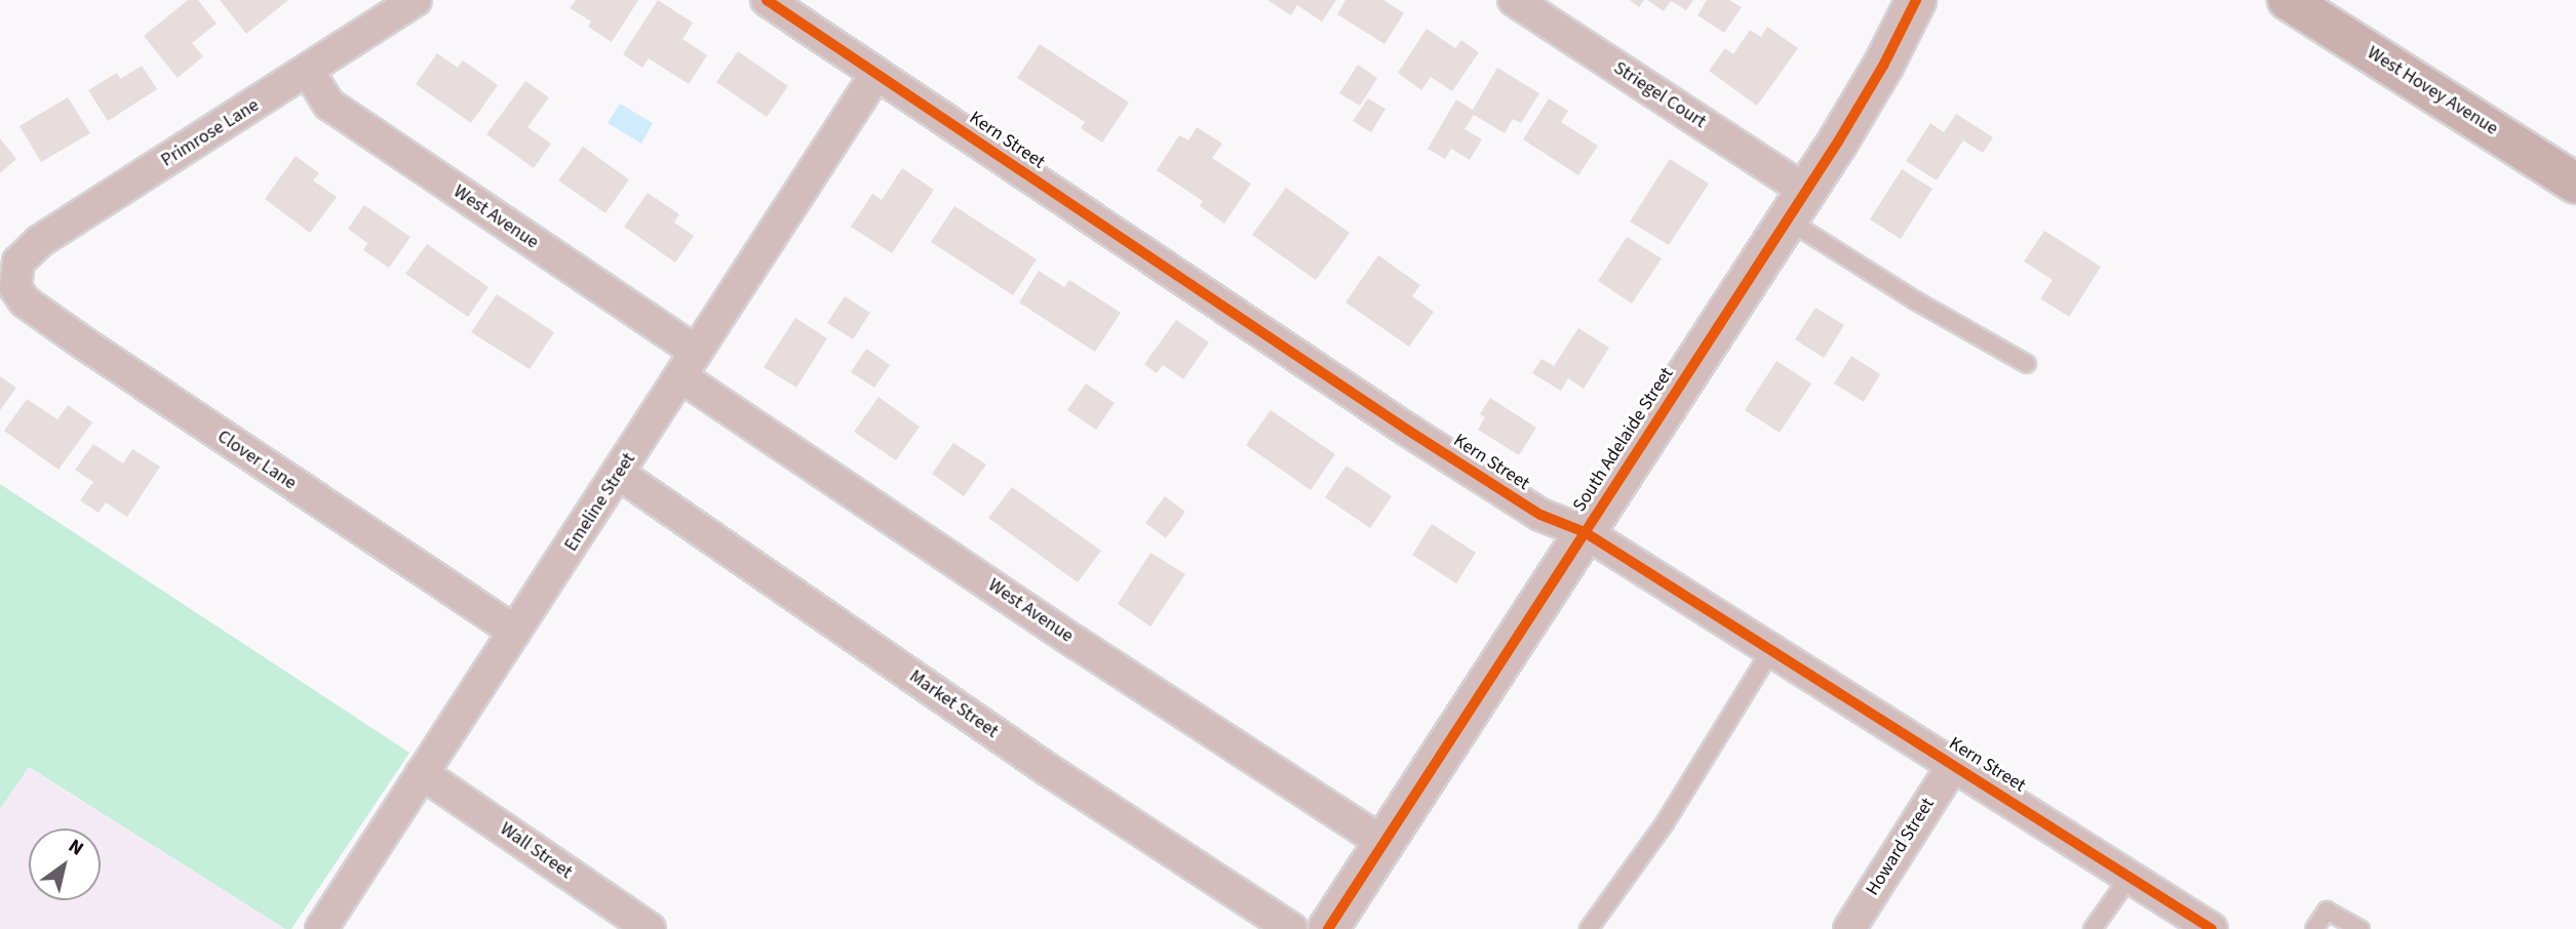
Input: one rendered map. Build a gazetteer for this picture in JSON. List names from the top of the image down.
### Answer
{
  "streets": {
    "main road": ["West Hovey Avenue"],
    "street": [
      "Striegel Court",
      "Primrose Lane",
      "Kern Street",
      "West Avenue",
      "South Adelaide Street",
      "Clover Lane",
      "Emeline Street",
      "Market Street",
      "Howard Street",
      "Wall Street"
    ]
  },
  "crossings": [
    ["Striegel Court", "South Adelaide Street"],
    ["Primrose Lane", "West Avenue"],
    ["Primrose Lane", "Clover Lane"],
    ["Kern Street", "South Adelaide Street"],
    ["Kern Street", "Emeline Street"],
    ["Kern Street", "Howard Street"],
    ["West Avenue", "South Adelaide Street"],
    ["West Avenue", "Emeline Street"],
    ["Clover Lane", "Emeline Street"],
    ["Emeline Street", "Market Street"],
    ["Emeline Street", "Wall Street"]
  ],
  "north": "top right"
}
